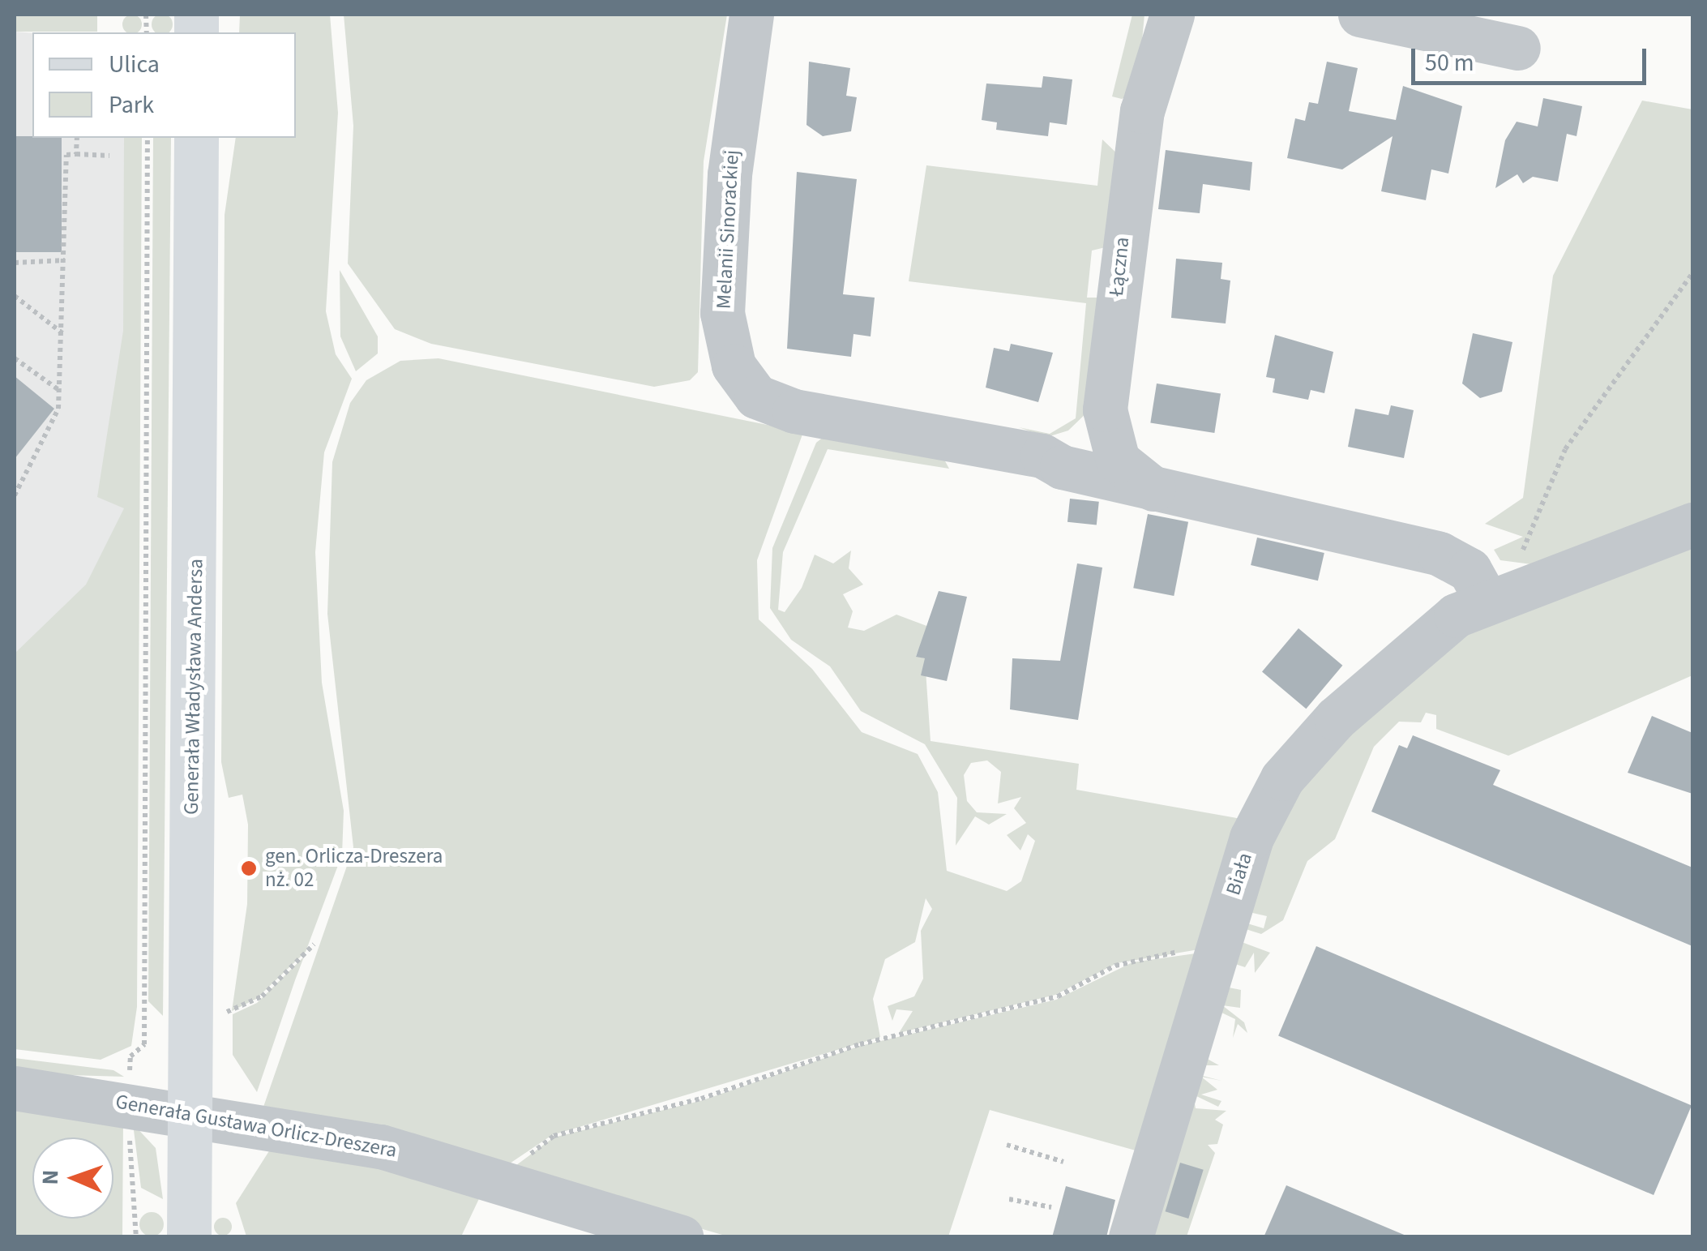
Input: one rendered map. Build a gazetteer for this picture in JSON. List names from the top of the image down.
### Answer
{
  "streets": {
    "main road": ["Generała Władysława Andersa"],
    "street": [
      "Melanii Sinorackiej",
      "Łączna",
      "Biała",
      "Generała Gustawa Orlicz-Dreszera"
    ]
  },
  "crossings": [
    ["Generała Władysława Andersa", "Generała Gustawa Orlicz-Dreszera"]
  ],
  "places": ["gen. Orlicza-Dreszera nż. 02"],
  "legend": ["Ulica", "Park"],
  "scale_bar": "50 m",
  "north": "left"
}
